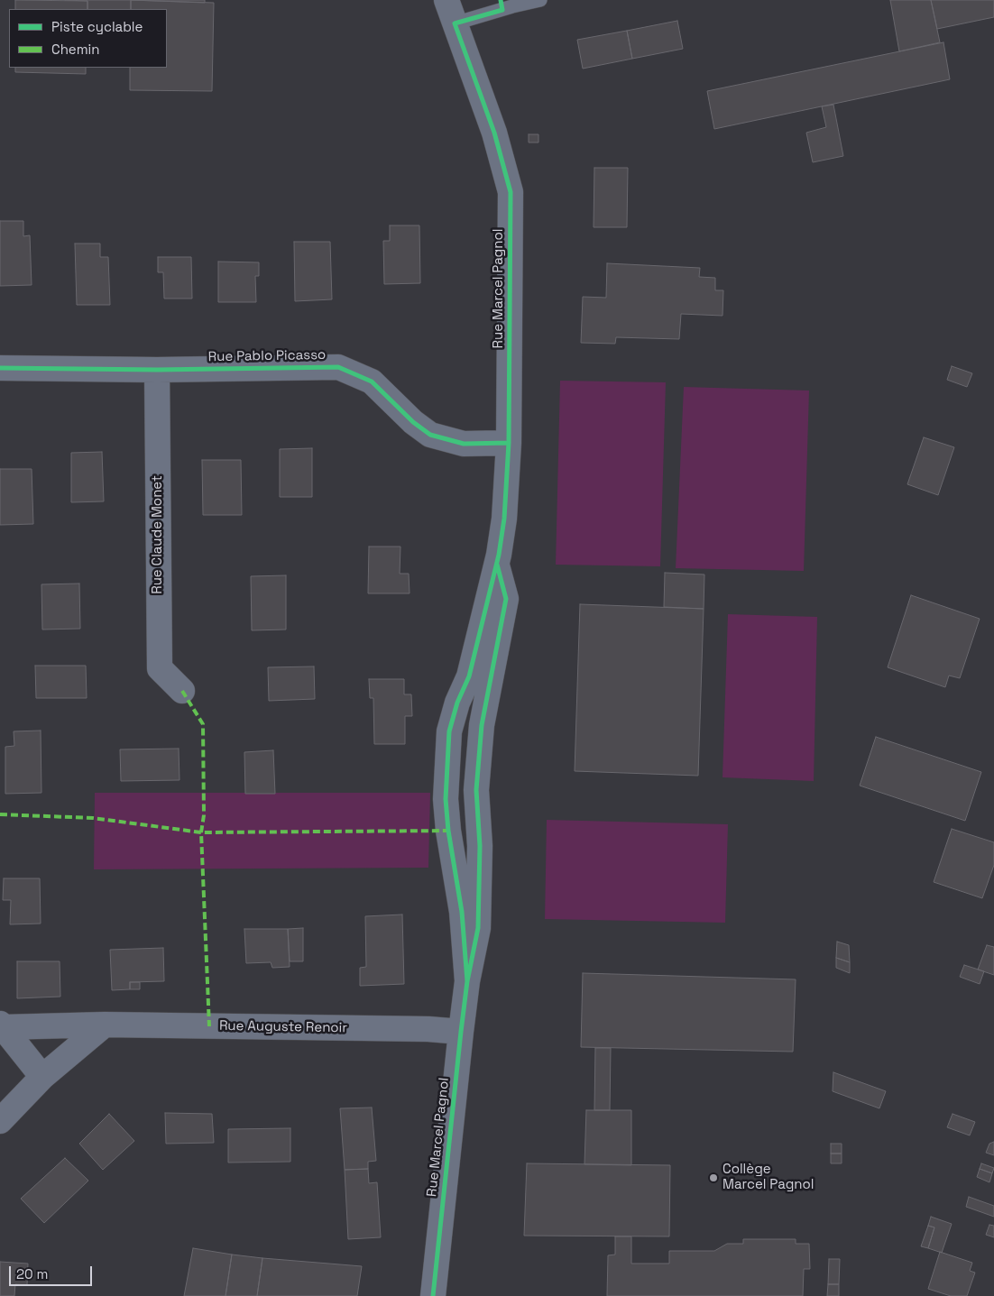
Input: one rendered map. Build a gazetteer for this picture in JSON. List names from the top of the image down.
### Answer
{
  "streets": {
    "street": [
      "Rue Marcel Pagnol",
      "Rue Pablo Picasso",
      "Rue Claude Monet",
      "Rue Auguste Renoir"
    ]
  },
  "crossings": [
    ["Rue Marcel Pagnol", "Rue Pablo Picasso"],
    ["Rue Marcel Pagnol", "Rue Auguste Renoir"],
    ["Rue Pablo Picasso", "Rue Claude Monet"]
  ],
  "places": ["Collège Marcel Pagnol"],
  "legend": ["Piste cyclable", "Chemin"],
  "scale_bar": "20 m"
}
